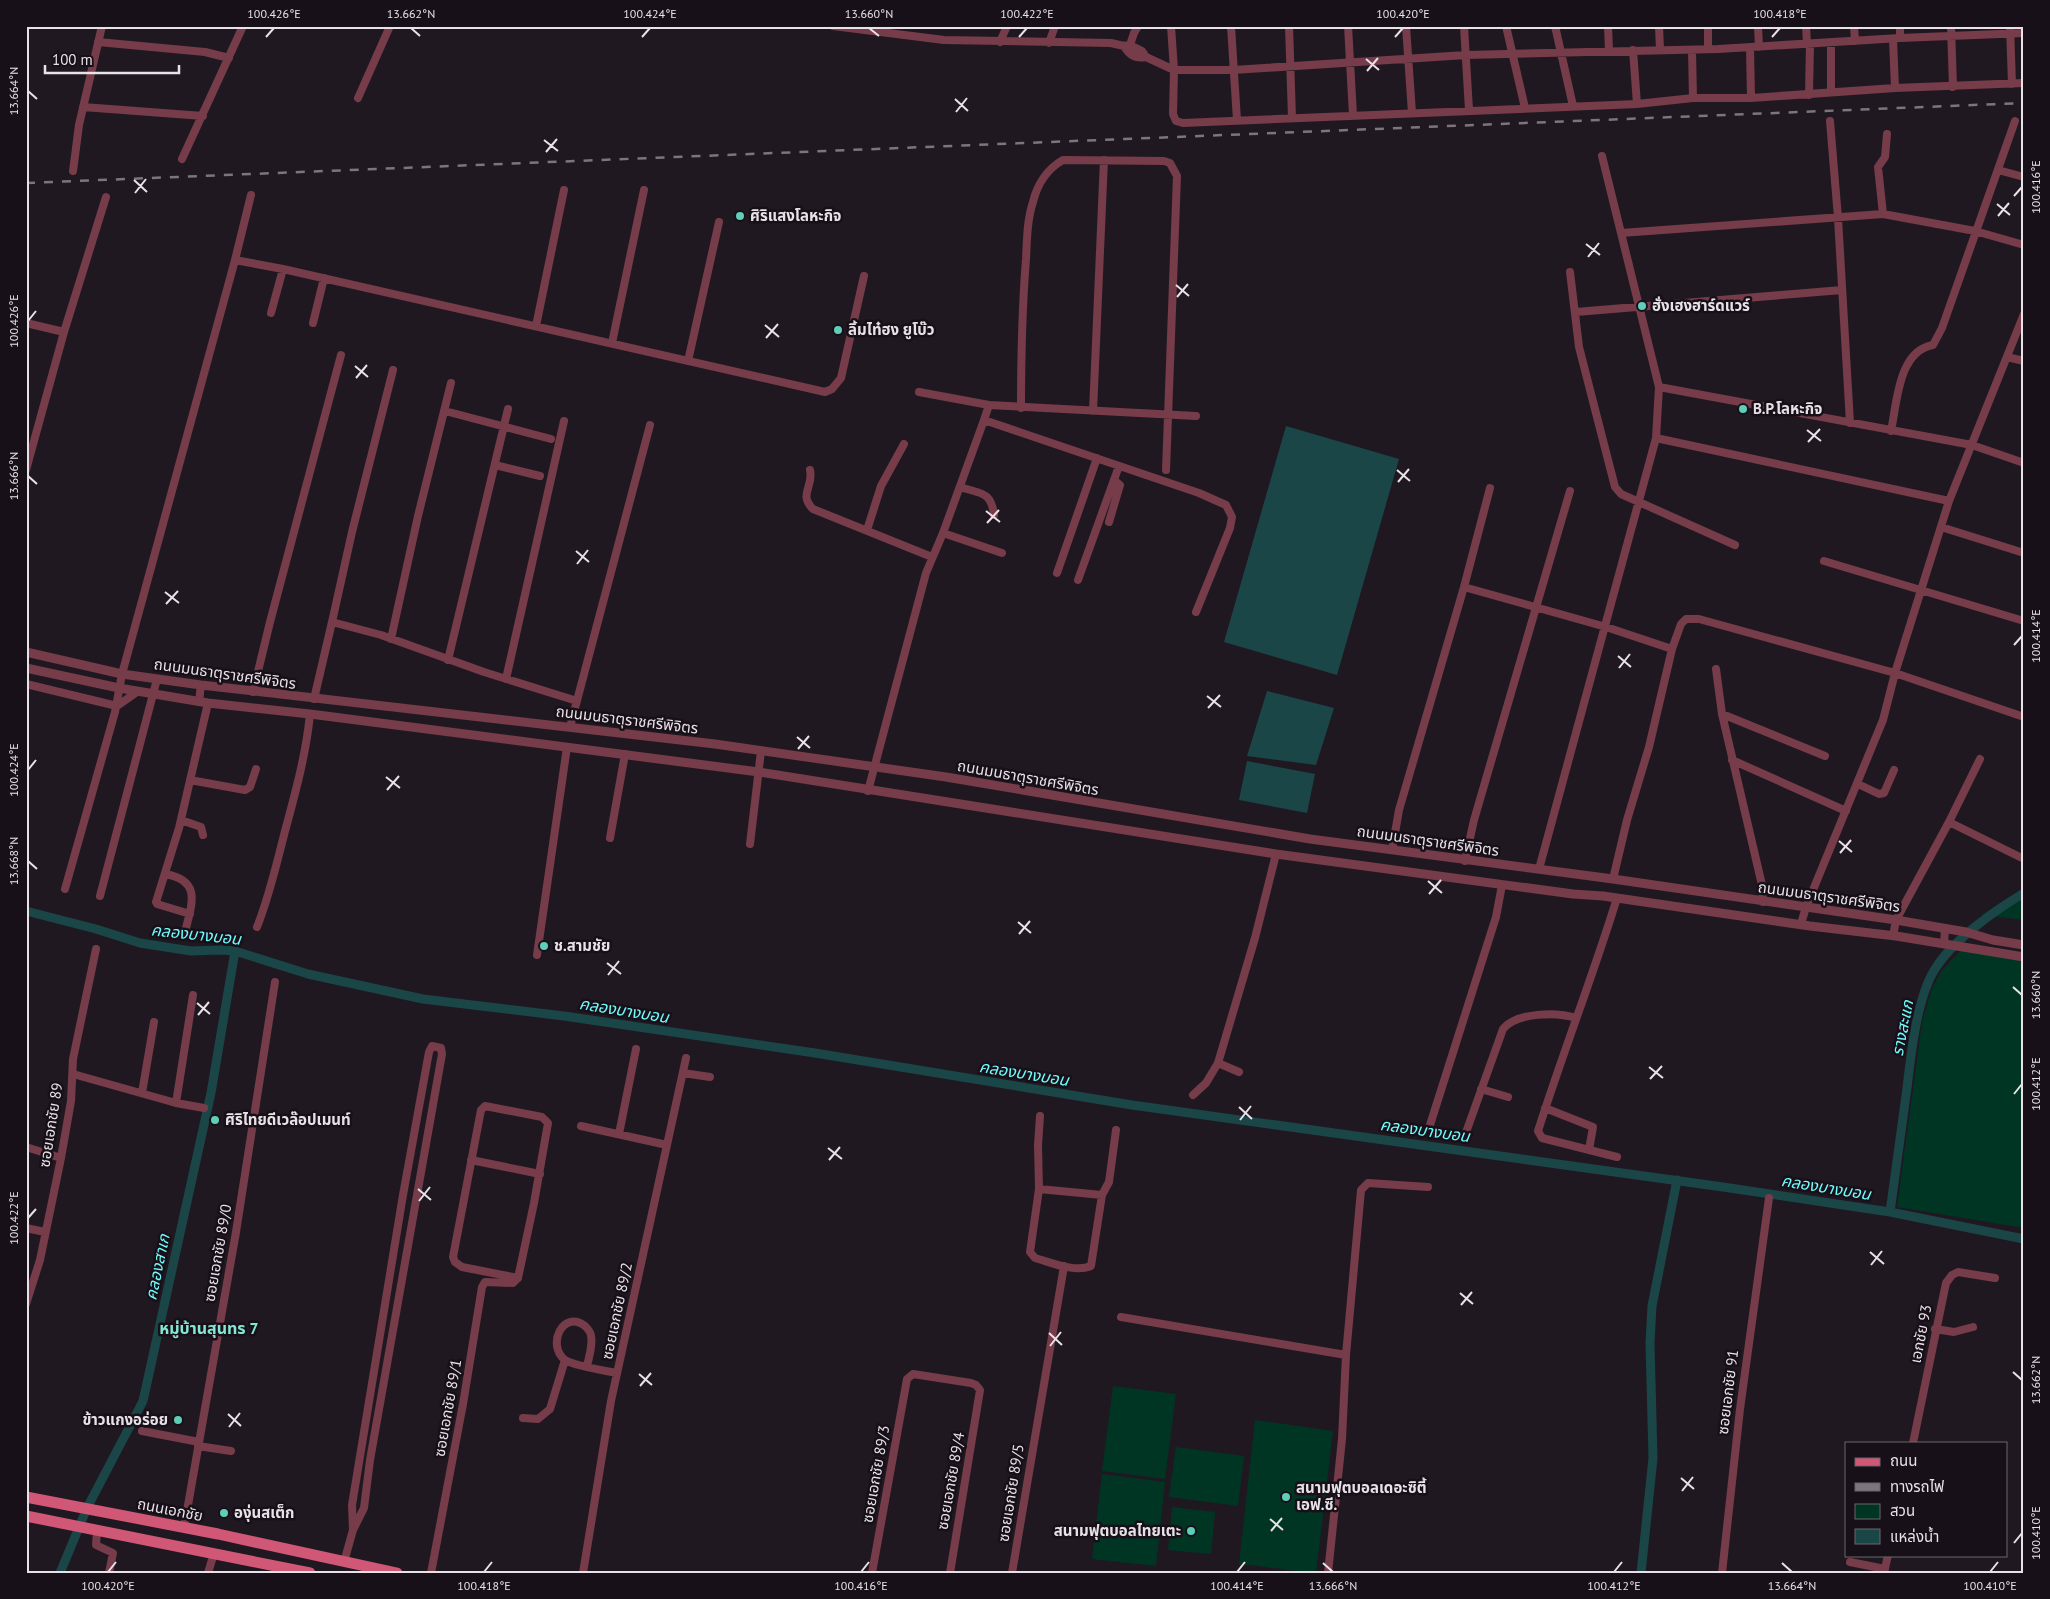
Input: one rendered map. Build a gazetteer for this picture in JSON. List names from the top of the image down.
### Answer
{
  "streets": {
    "main road": ["ถนนเอกชัย"],
    "street": [
      "ถนนมนธาตุราชศรีพิจิตร",
      "ซอยเอกชัย 89",
      "ซอยเอกชัย 89/0",
      "ซอยเอกชัย 89/2",
      "เอกชัย 93",
      "ซอยเอกชัย 91",
      "ซอยเอกชัย 89/1",
      "ซอยเอกชัย 89/3",
      "ซอยเอกชัย 89/4",
      "ซอยเอกชัย 89/5"
    ]
  },
  "crossings": [
    ["ซอยเอกชัย 89/0", "ถนนเอกชัย"],
    ["ซอยเอกชัย 89/3", "ซอยเอกชัย 89/4"]
  ],
  "districts": ["หมู่บ้านสุนทร 7"],
  "water": ["คลองบางบอน", "รางสะแก", "คลองสาเก"],
  "places": [
    "ศิริแสงโลหะกิจ",
    "ฮั่งเฮงฮาร์ดแวร์",
    "ลิ้มไท๋ฮง ยูโบ๊ว",
    "B.P.โลหะกิจ",
    "ช.สามชัย",
    "ศิริไทยดีเวล๊อปเมนท์",
    "ข้าวแกงอร่อย",
    "สนามฟุตบอลเดอะซิตี้ เอฟ.ซี.",
    "องุ่นสเต็ก",
    "สนามฟุตบอลไทยเตะ"
  ],
  "legend": [
    "ถนน",
    "ทางรถไฟ",
    "สวน",
    "แหล่งน้ำ"
  ],
  "scale_bar": "100 m",
  "coordinates": [
    "100.426°E",
    "13.662°N",
    "100.424°E",
    "13.660°N",
    "100.422°E",
    "100.420°E",
    "100.418°E",
    "13.664°N",
    "100.416°E",
    "13.666°N",
    "100.414°E",
    "13.668°N",
    "100.412°E",
    "100.410°E"
  ]
}
